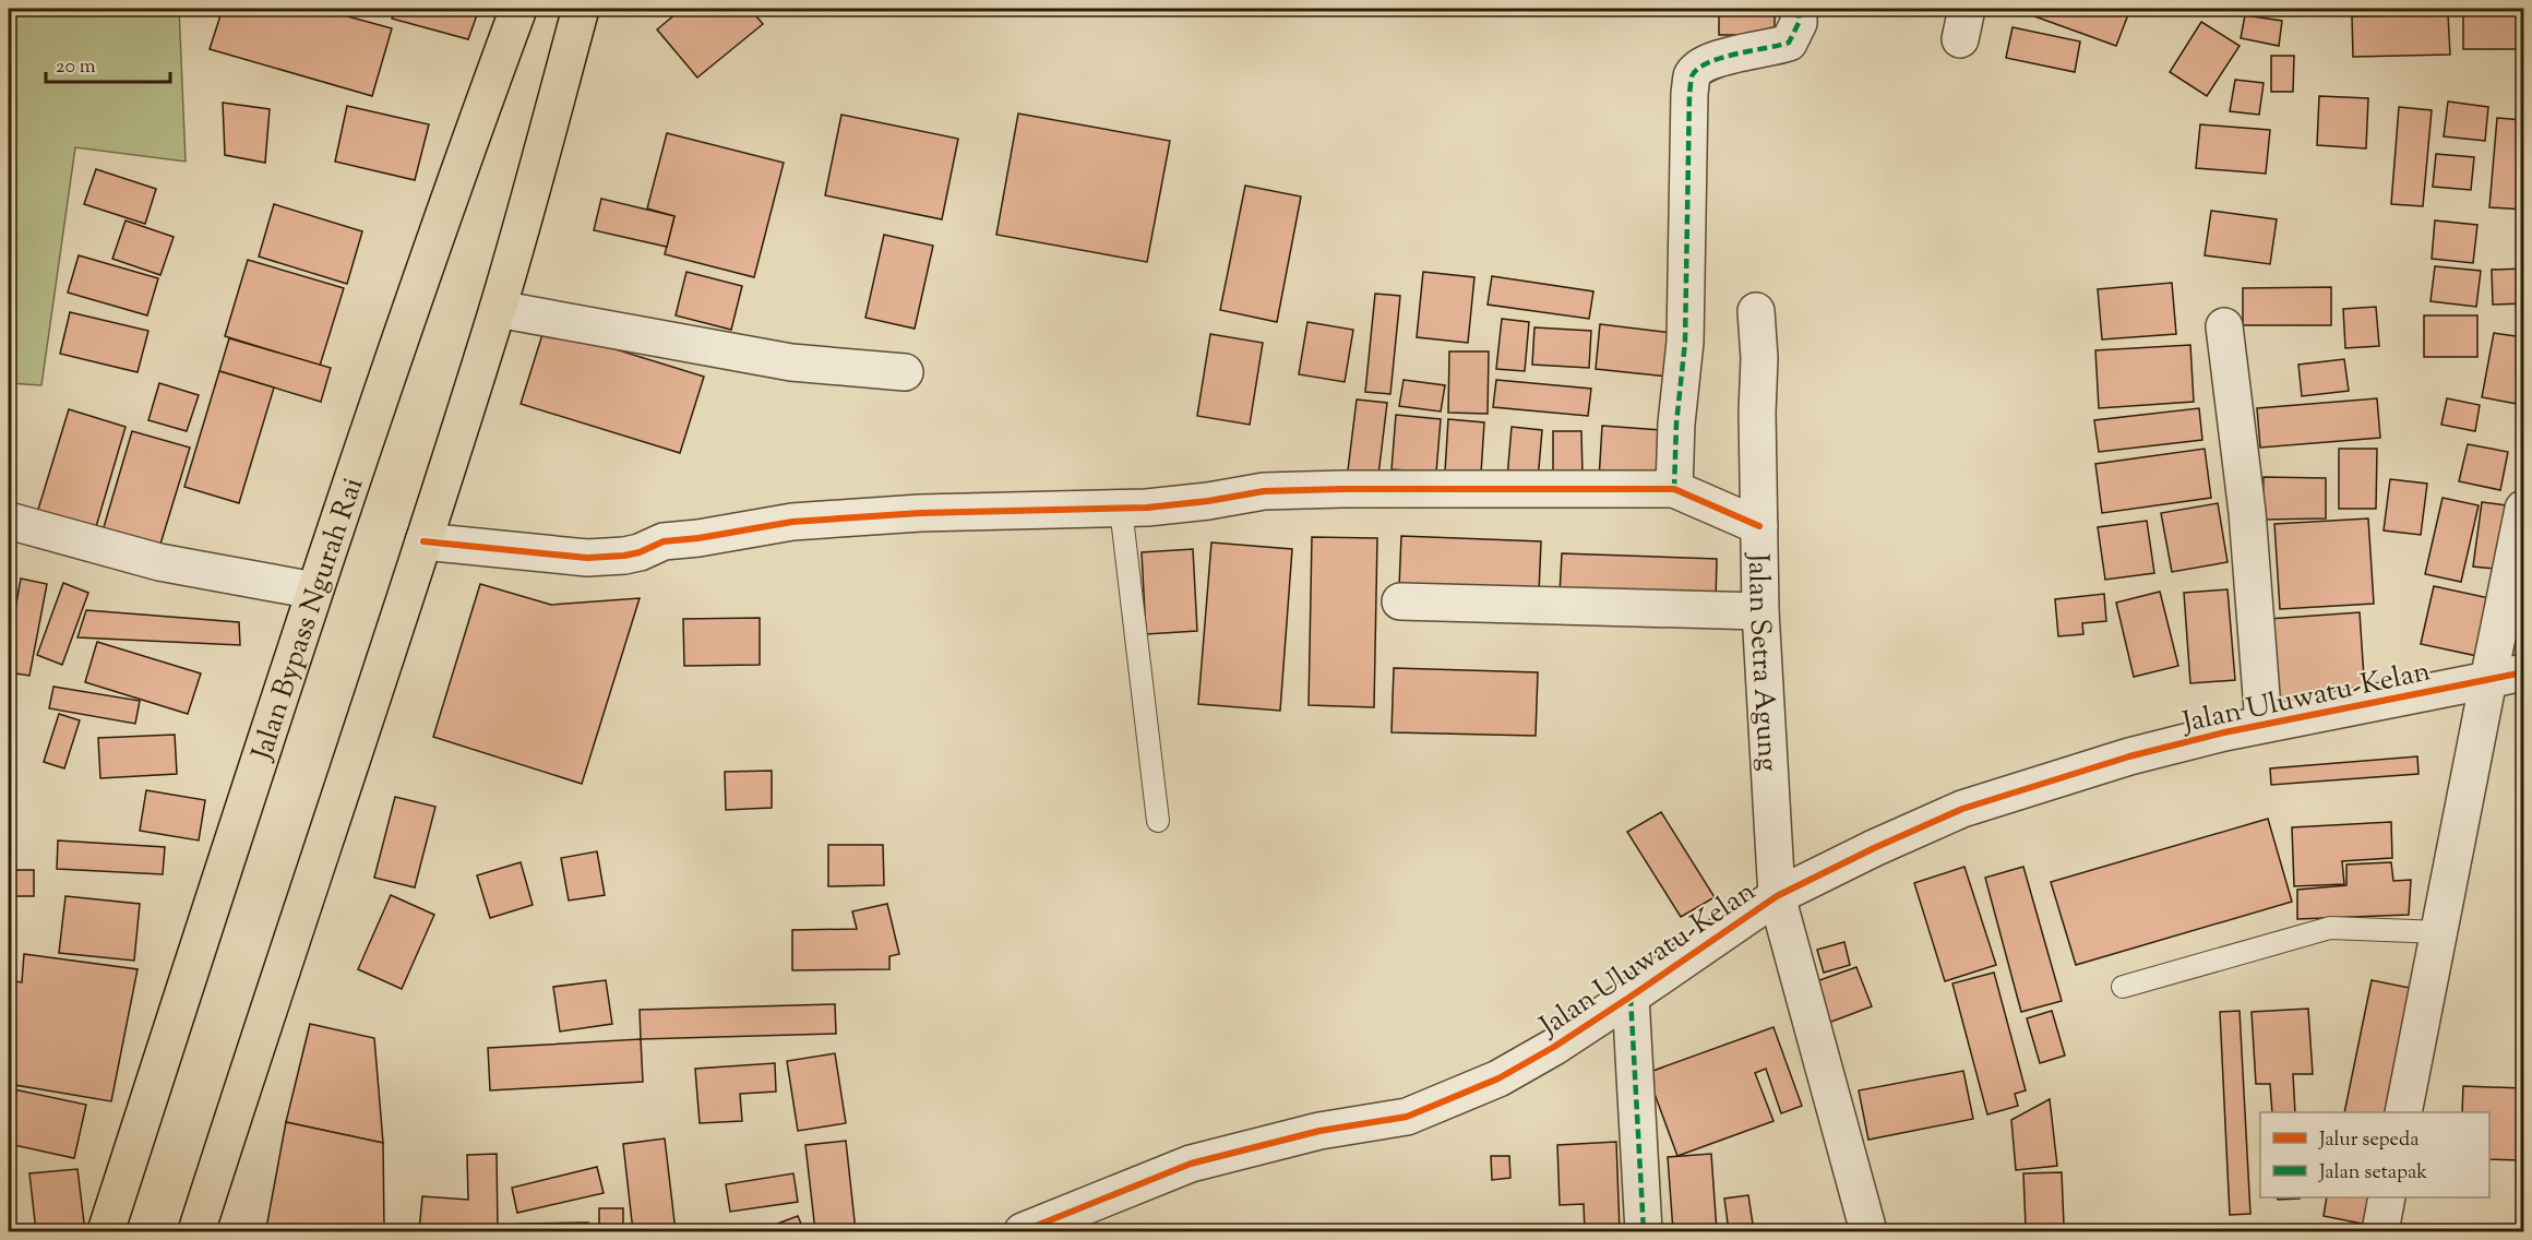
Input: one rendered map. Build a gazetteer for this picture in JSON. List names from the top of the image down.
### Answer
{
  "streets": {
    "highway": ["Jalan Bypass Ngurah Rai"],
    "street": ["Jalan Setra Agung", "Jalan Uluwatu-Kelan"]
  },
  "crossings": [
    ["Jalan Setra Agung", "Jalan Uluwatu-Kelan"]
  ],
  "legend": ["Jalur sepeda", "Jalan setapak"],
  "scale_bar": "20 m"
}
